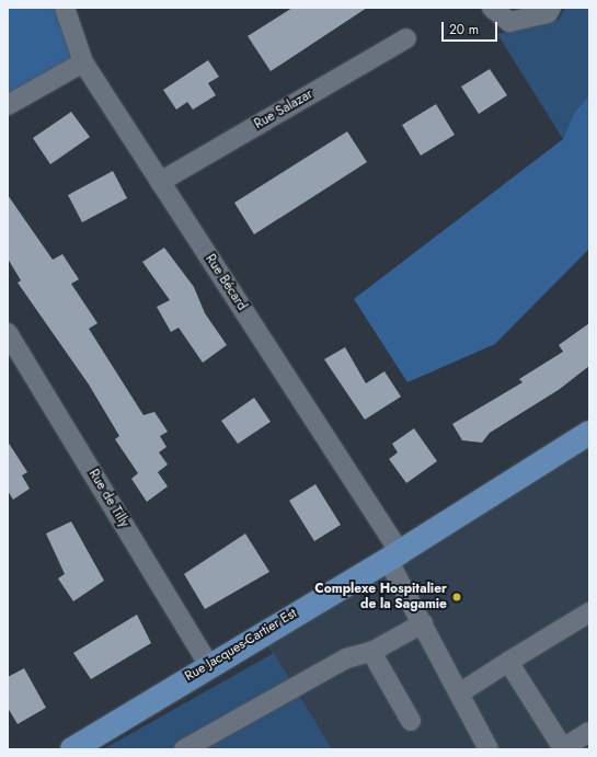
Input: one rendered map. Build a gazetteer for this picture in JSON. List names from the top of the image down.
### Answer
{
  "streets": {
    "main road": ["Rue Jacques-Cartier Est"],
    "street": ["Rue Salazar", "Rue Bécard", "Rue de Tilly"]
  },
  "crossings": [
    ["Rue Salazar", "Rue Bécard"],
    ["Rue Bécard", "Rue Jacques-Cartier Est"],
    ["Rue de Tilly", "Rue Jacques-Cartier Est"]
  ],
  "places": ["Complexe Hospitalier de la Sagamie"],
  "scale_bar": "20 m"
}
